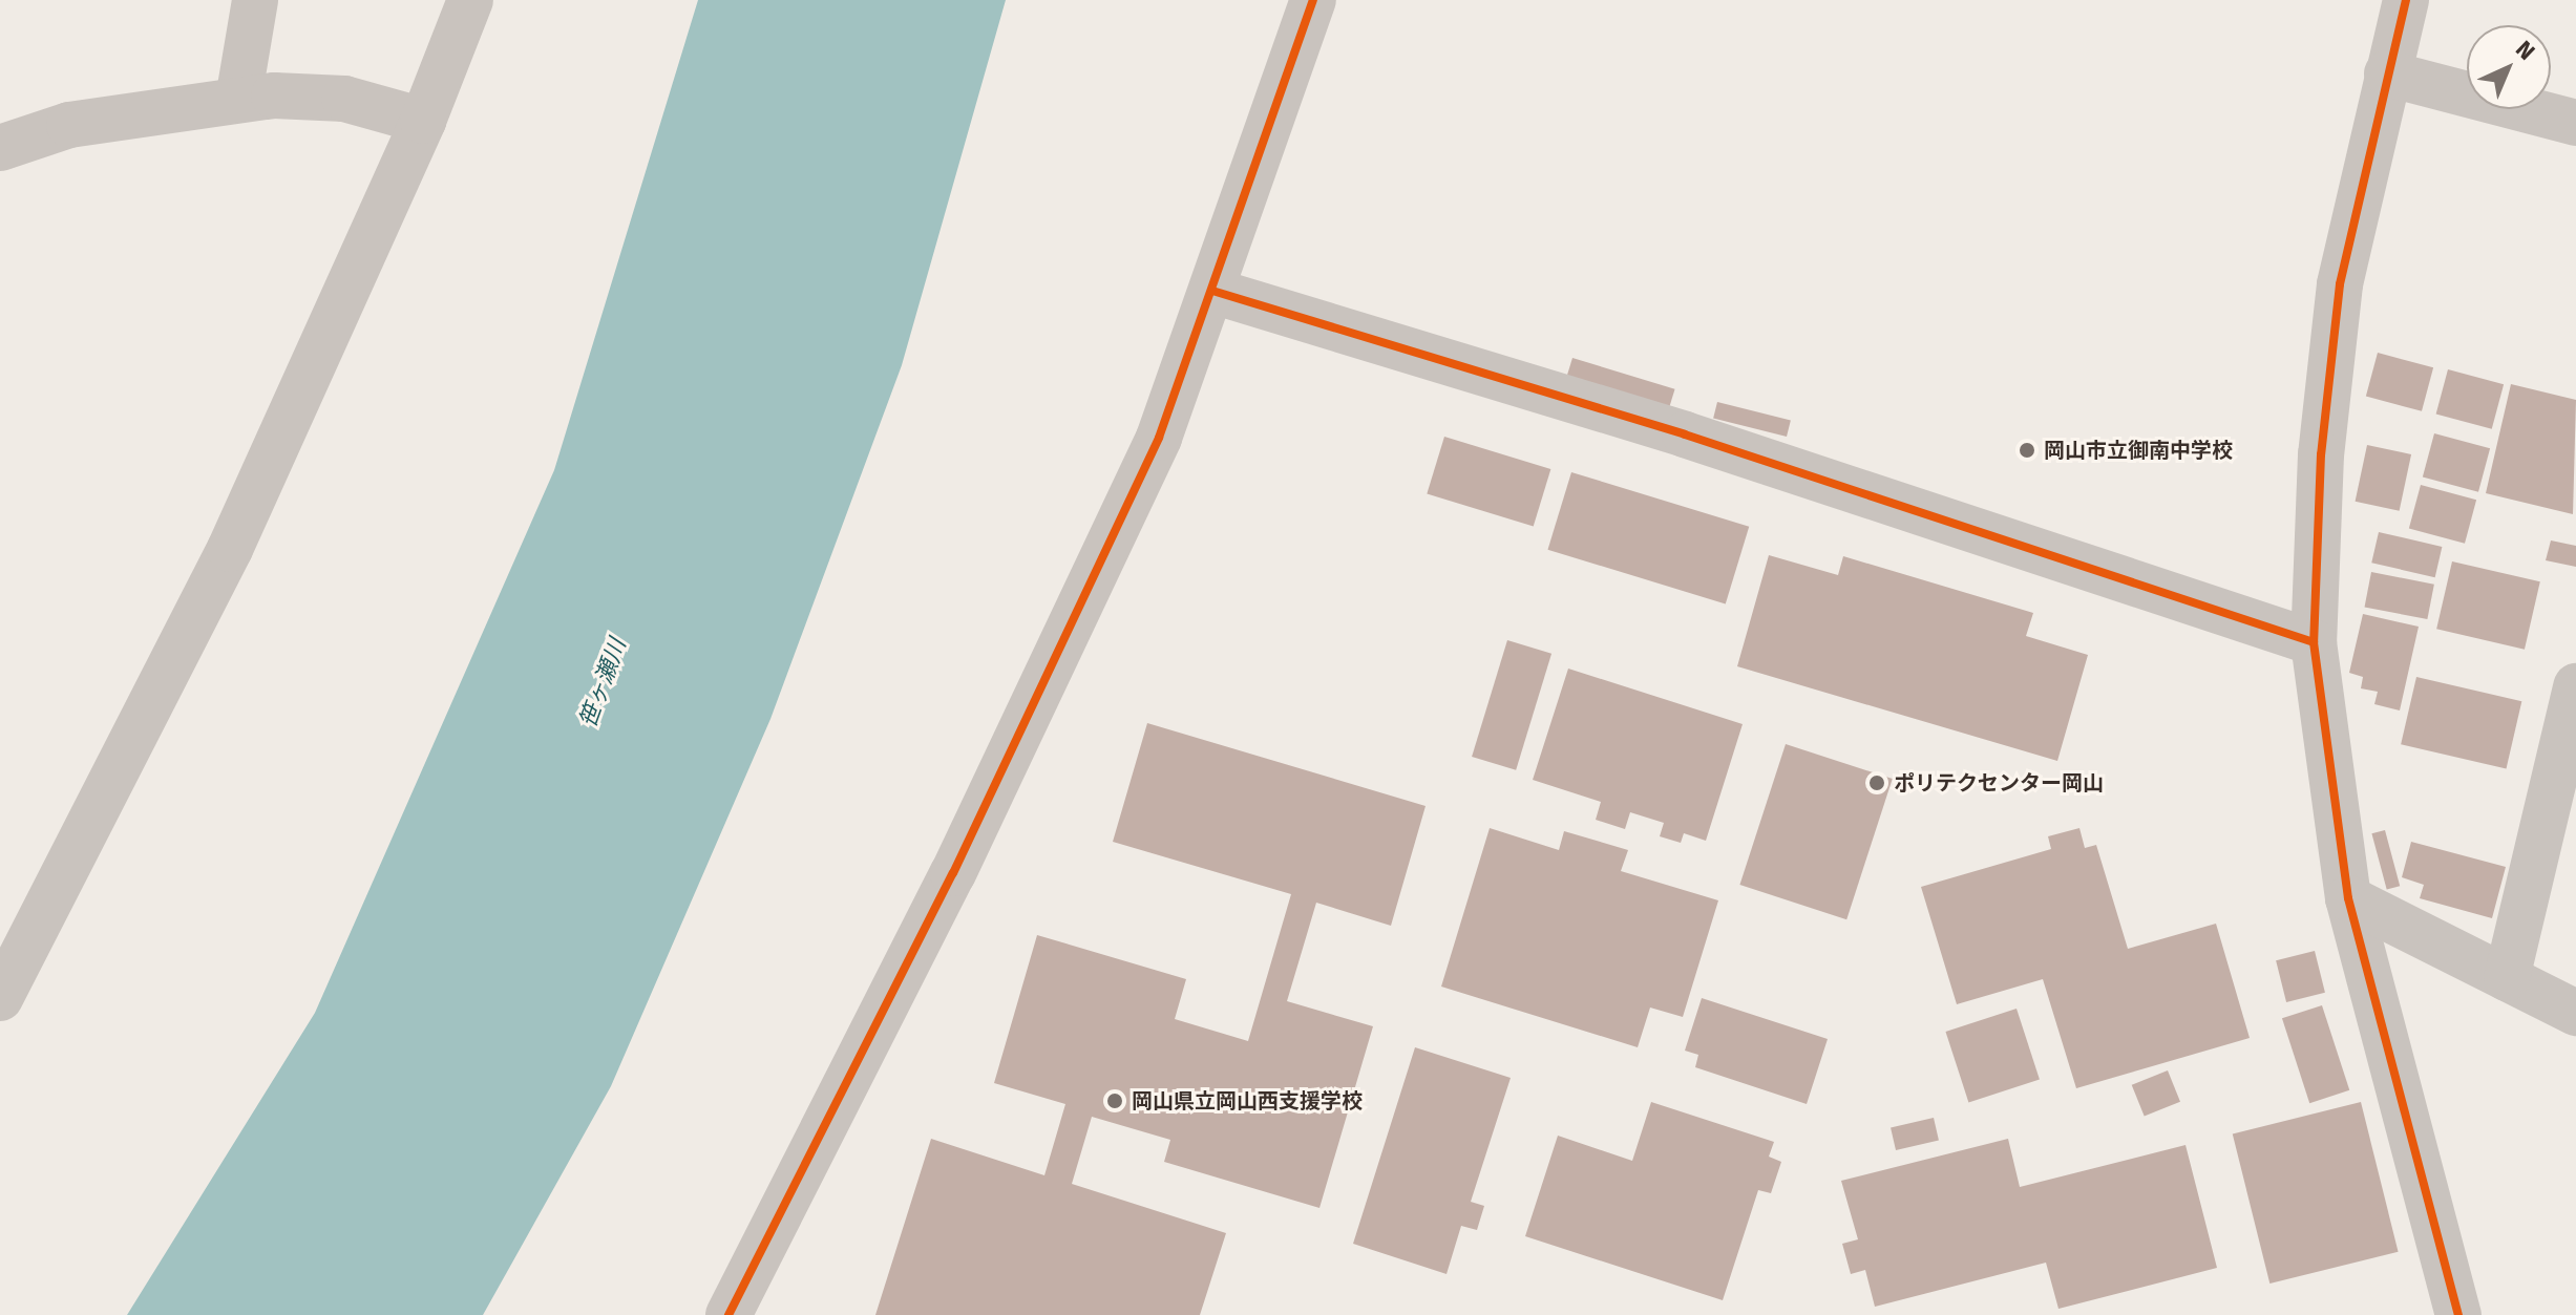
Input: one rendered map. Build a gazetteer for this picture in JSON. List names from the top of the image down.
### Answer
{
  "water": ["笹ヶ瀬川"],
  "places": ["岡山市立御南中学校", "ポリテクセンター岡山", "岡山県立岡山西支援学校"],
  "north": "top right"
}
